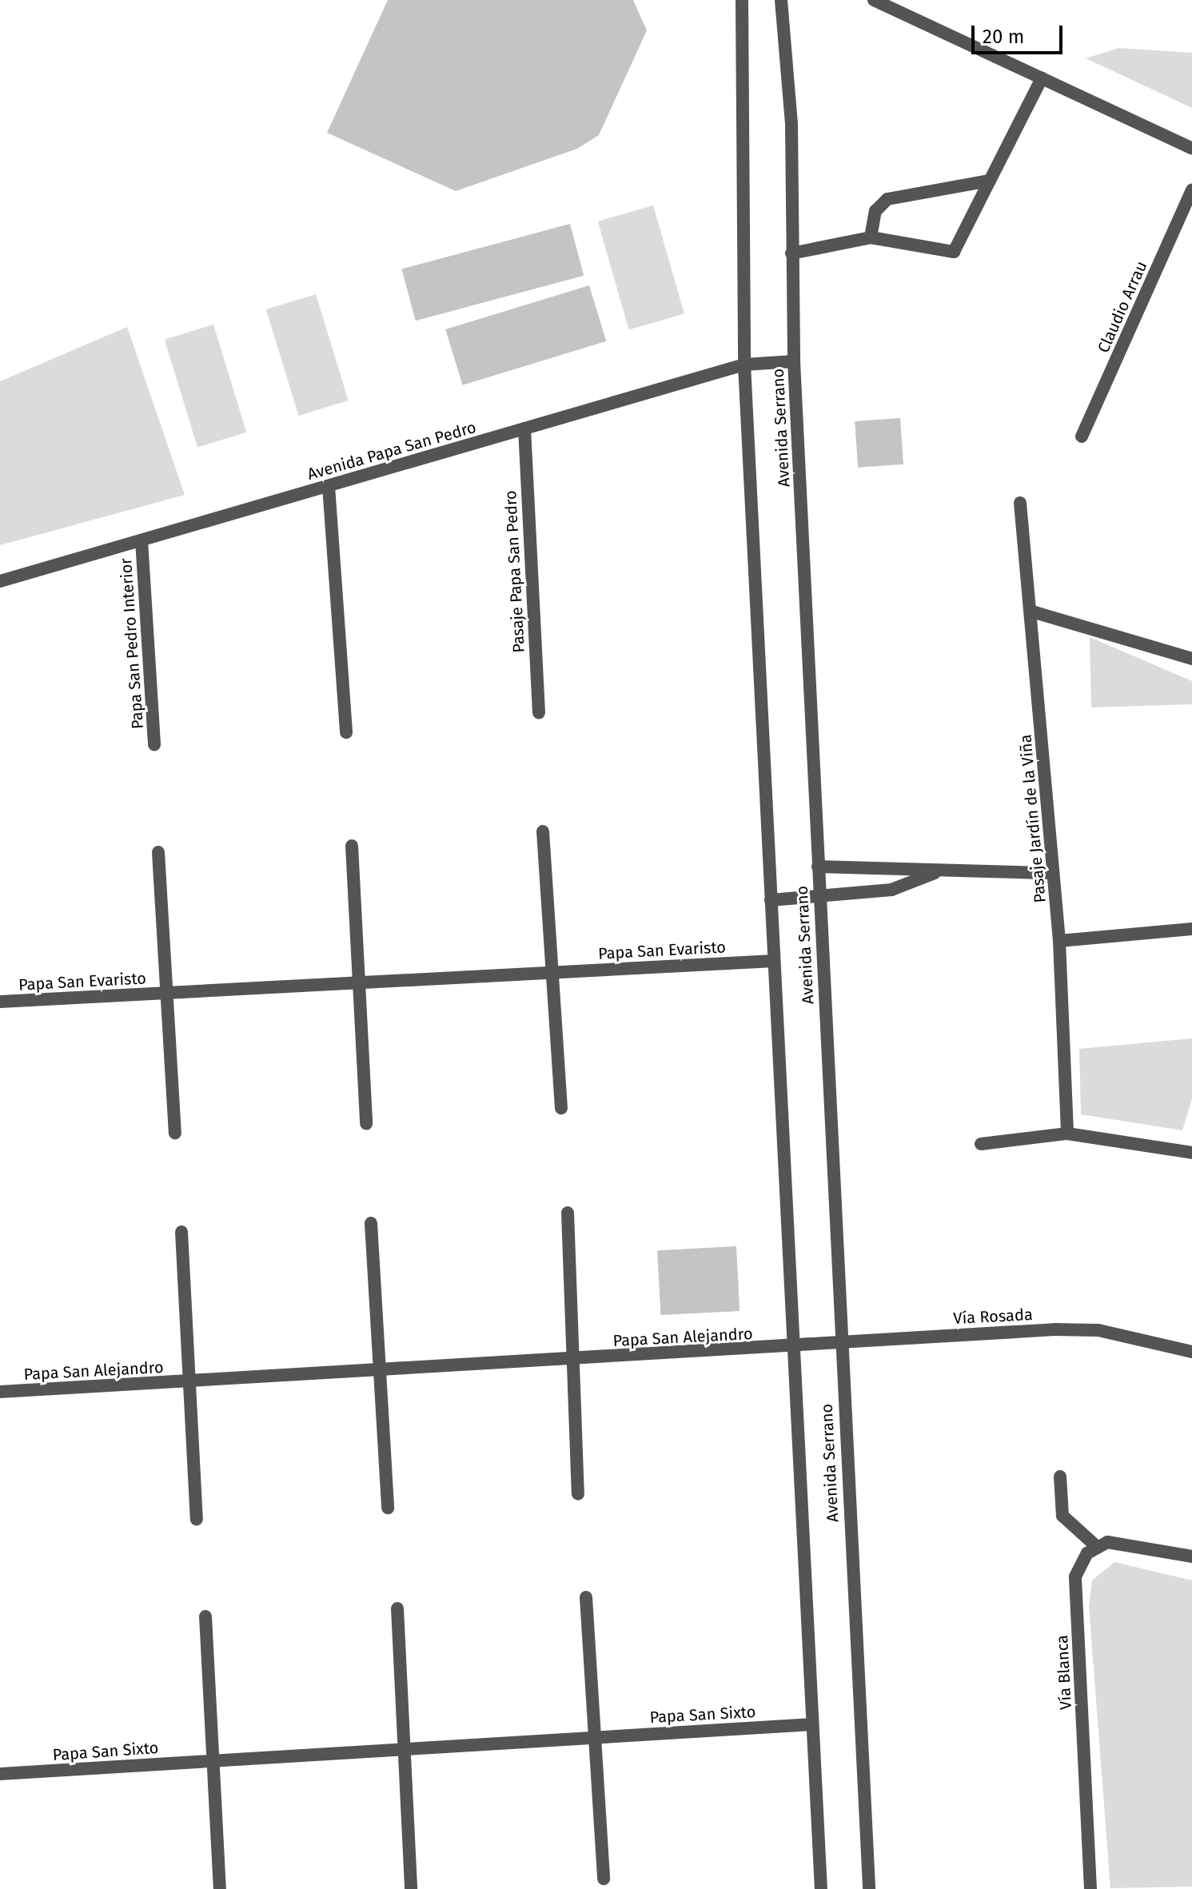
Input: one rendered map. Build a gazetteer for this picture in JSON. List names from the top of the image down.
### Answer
{
  "streets": {
    "street": [
      "Claudio Arrau",
      "Avenida Serrano",
      "Avenida Papa San Pedro",
      "Pasaje Papa San Pedro",
      "Papa San Pedro Interior",
      "Pasaje Jardín de la Viña",
      "Papa San Evaristo",
      "Vía Rosada",
      "Papa San Alejandro",
      "Vía Blanca",
      "Papa San Sixto"
    ]
  },
  "crossings": [
    ["Avenida Serrano", "Avenida Papa San Pedro"],
    ["Avenida Serrano", "Papa San Evaristo"],
    ["Avenida Serrano", "Vía Rosada"],
    ["Avenida Serrano", "Papa San Alejandro"],
    ["Avenida Serrano", "Papa San Sixto"],
    ["Avenida Papa San Pedro", "Pasaje Papa San Pedro"],
    ["Avenida Papa San Pedro", "Papa San Pedro Interior"],
    ["Vía Rosada", "Papa San Alejandro"]
  ],
  "scale_bar": "20 m"
}
